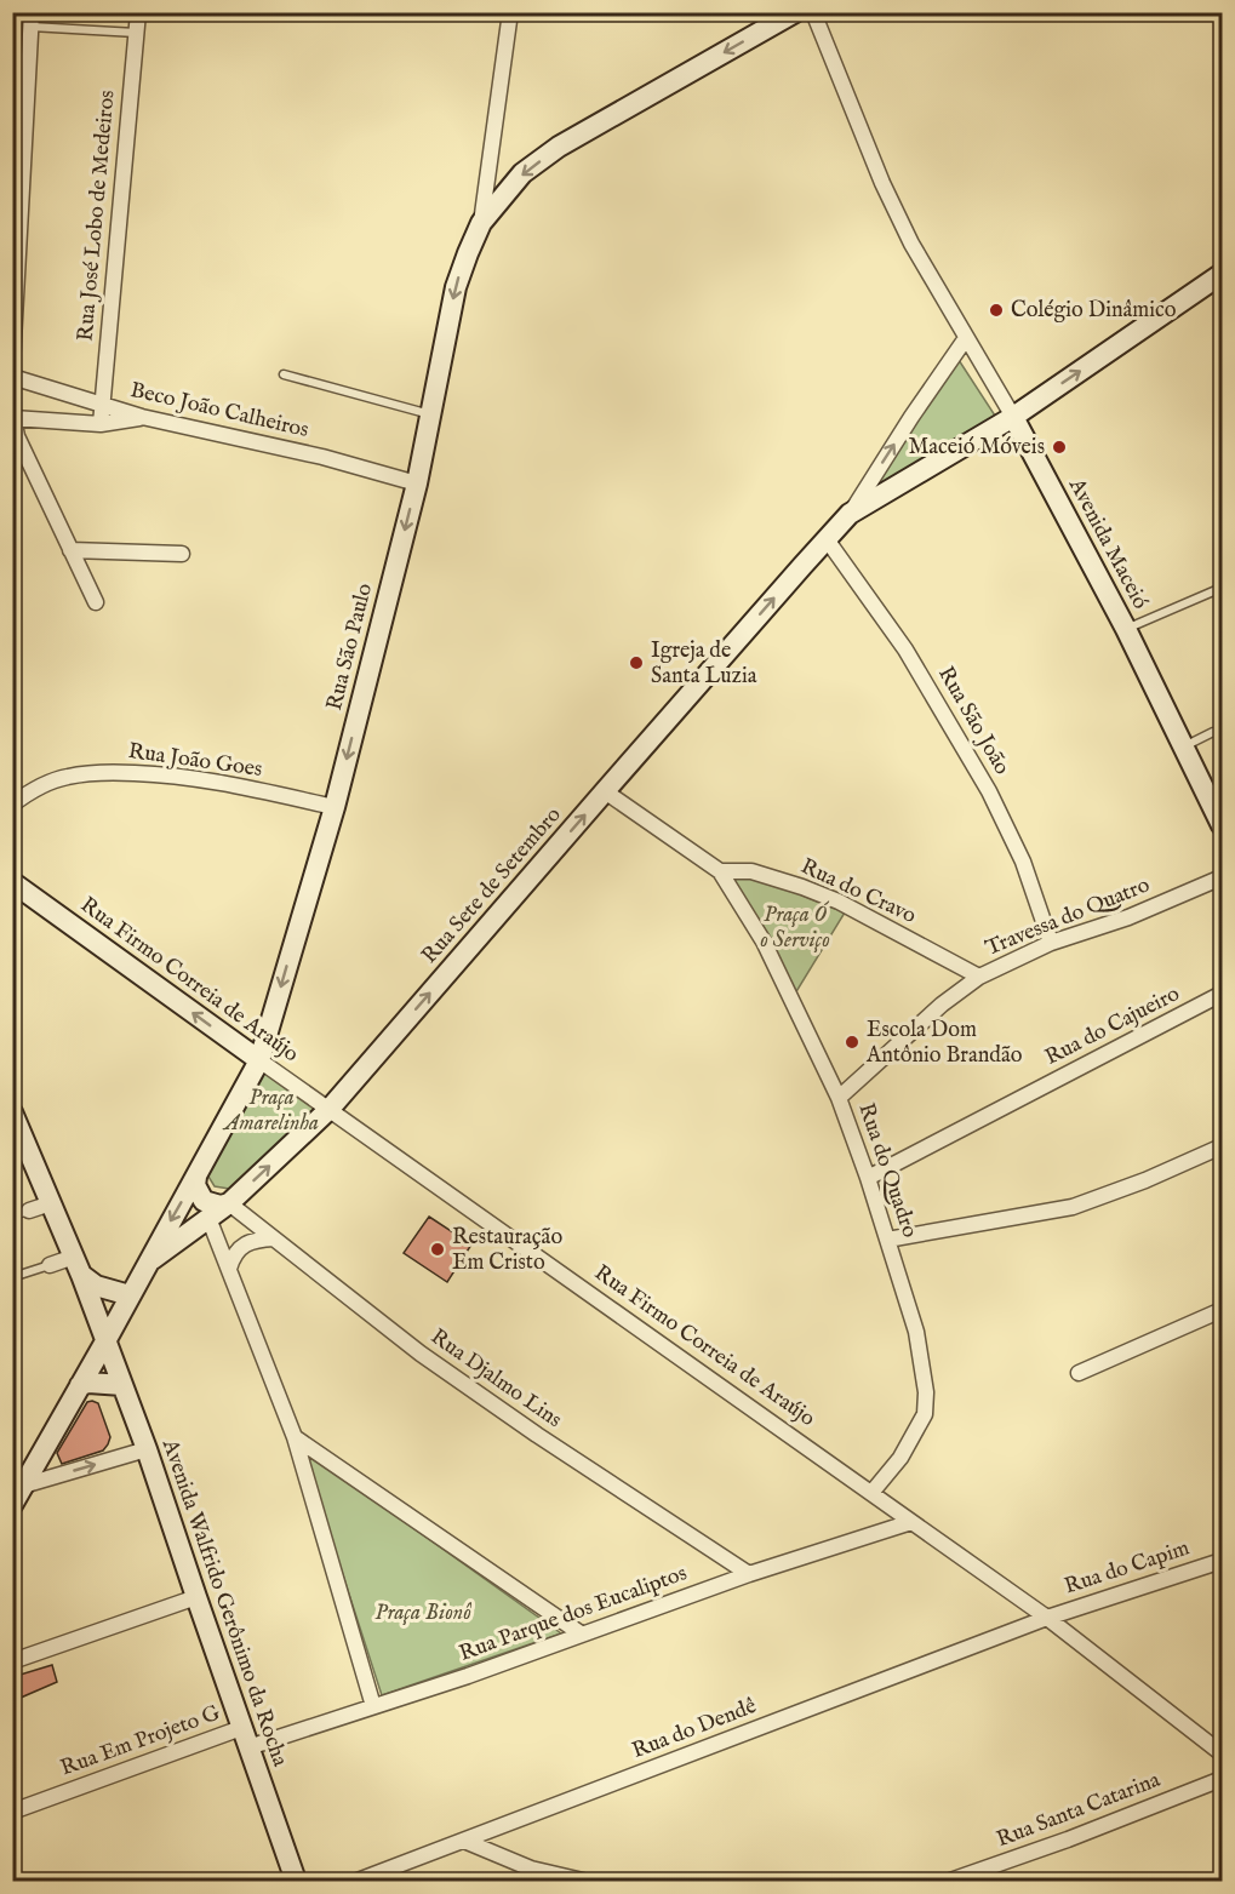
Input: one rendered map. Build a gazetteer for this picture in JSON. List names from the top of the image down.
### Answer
{
  "streets": {
    "street": [
      "Rua José Lobo de Medeiros",
      "Beco João Calheiros",
      "Avenida Maceió",
      "Rua São Paulo",
      "Rua São João",
      "Rua João Goes",
      "Rua Sete de Setembro",
      "Rua do Cravo",
      "Travessa do Quatro",
      "Rua Firmo Correia de Araújo",
      "Rua do Cajueiro",
      "Rua do Quadro",
      "Rua Djalmo Lins",
      "Rua do Capim",
      "Avenida Walfrido Gerônimo da Rocha",
      "Rua Parque dos Eucaliptos",
      "Rua do Dendê",
      "Rua Em Projeto G",
      "Rua Santa Catarina"
    ]
  },
  "crossings": [
    ["Rua José Lobo de Medeiros", "Beco João Calheiros"],
    ["Beco João Calheiros", "Rua São Paulo"],
    ["Avenida Maceió", "Rua Sete de Setembro"],
    ["Rua São Paulo", "Rua João Goes"],
    ["Rua São Paulo", "Rua Sete de Setembro"],
    ["Rua São Paulo", "Rua Firmo Correia de Araújo"],
    ["Rua São Paulo", "Avenida Walfrido Gerônimo da Rocha"],
    ["Rua São João", "Rua Sete de Setembro"],
    ["Rua São João", "Travessa do Quatro"],
    ["Rua Sete de Setembro", "Rua Firmo Correia de Araújo"],
    ["Rua Sete de Setembro", "Rua Djalmo Lins"],
    ["Rua do Cravo", "Travessa do Quatro"],
    ["Rua do Cravo", "Rua do Quadro"],
    ["Travessa do Quatro", "Rua do Quadro"],
    ["Rua Firmo Correia de Araújo", "Rua do Quadro"],
    ["Rua Firmo Correia de Araújo", "Rua do Capim"],
    ["Rua Firmo Correia de Araújo", "Rua Parque dos Eucaliptos"],
    ["Rua Firmo Correia de Araújo", "Rua do Dendê"],
    ["Rua do Cajueiro", "Rua do Quadro"],
    ["Rua Djalmo Lins", "Rua Parque dos Eucaliptos"],
    ["Rua do Capim", "Rua do Dendê"],
    ["Avenida Walfrido Gerônimo da Rocha", "Rua Parque dos Eucaliptos"],
    ["Avenida Walfrido Gerônimo da Rocha", "Rua Em Projeto G"],
    ["Rua Parque dos Eucaliptos", "Rua Em Projeto G"]
  ],
  "one_way": ["Rua São Paulo", "Rua Sete de Setembro"],
  "parks": ["Praça Ó o Serviço", "Praça Amarelinha", "Praça Bionô"],
  "places": [
    "Colégio Dinâmico",
    "Maceió Móveis",
    "Igreja de Santa Luzia",
    "Escola Dom Antônio Brandão",
    "Restauração Em Cristo"
  ]
}
